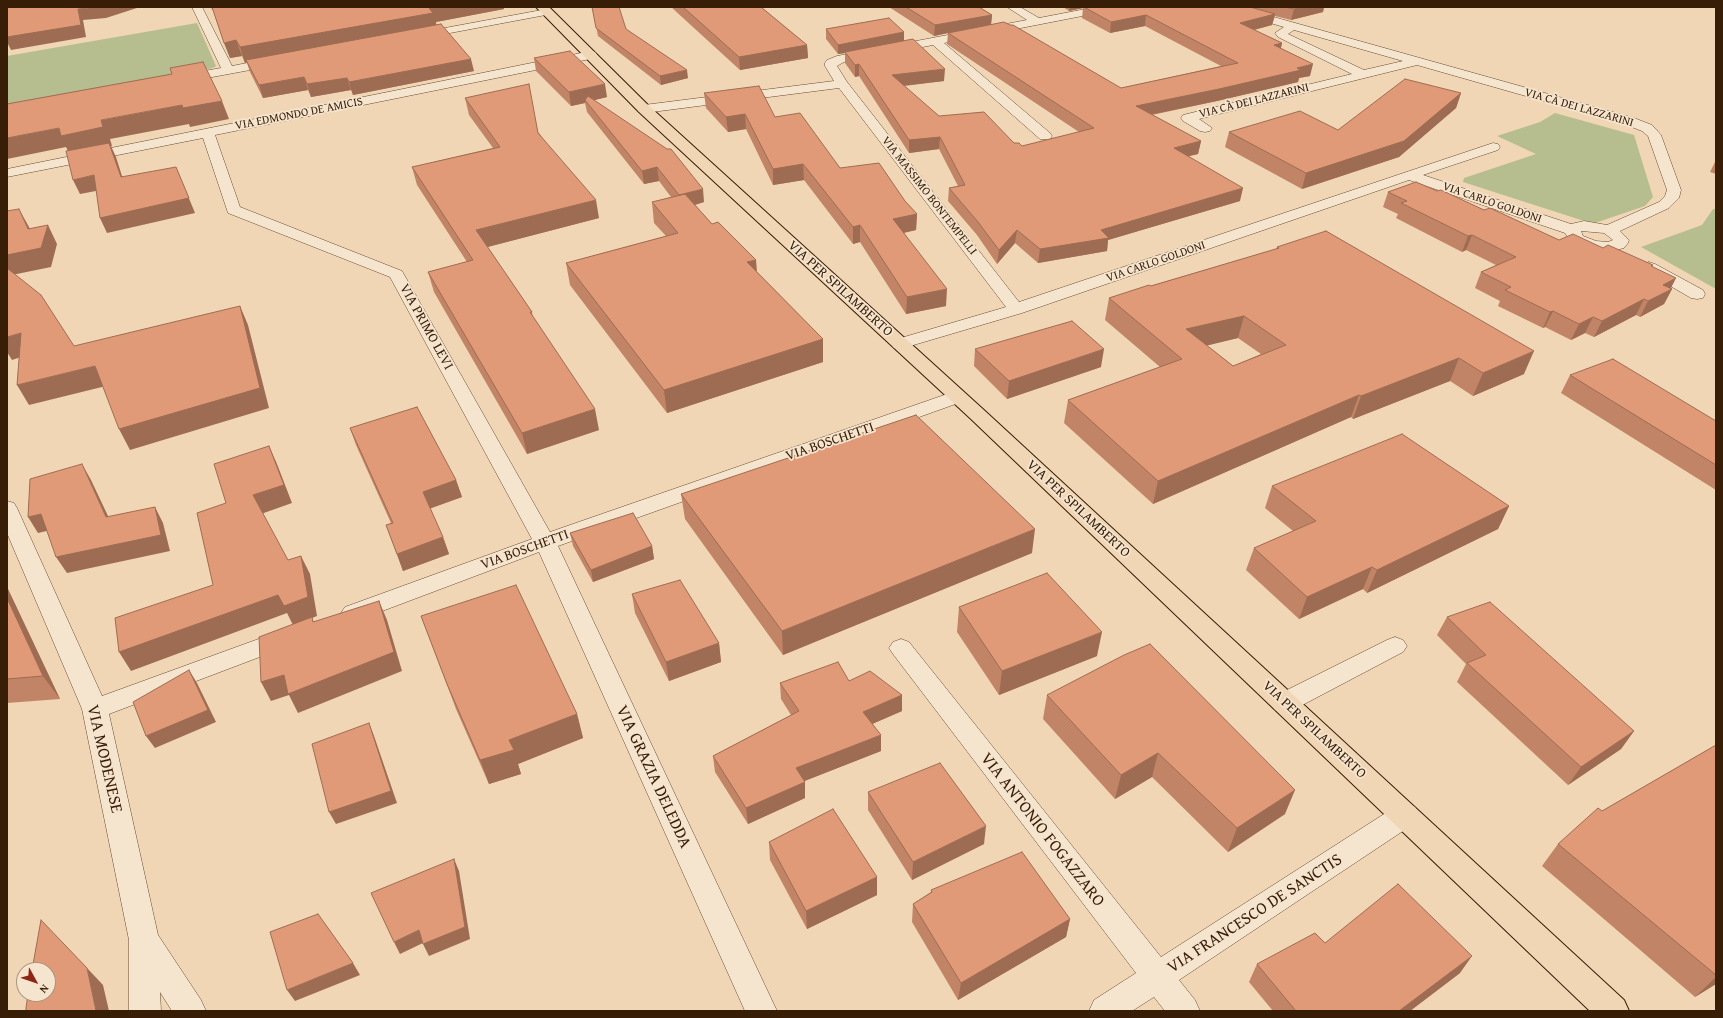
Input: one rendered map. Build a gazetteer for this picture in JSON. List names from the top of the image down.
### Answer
{
  "streets": {
    "main road": ["VIA PER SPILAMBERTO"],
    "street": [
      "VIA CÀ DEI LAZZARINI",
      "VIA EDMONDO DE AMICIS",
      "VIA MASSIMO BONTEMPELLI",
      "VIA CARLO GOLDONI",
      "VIA PRIMO LEVI",
      "VIA BOSCHETTI",
      "VIA MODENESE",
      "VIA GRAZIA DELEDDA",
      "VIA ANTONIO FOGAZZARO",
      "VIA FRANCESCO DE SANCTIS"
    ]
  },
  "crossings": [
    ["VIA EDMONDO DE AMICIS", "VIA PER SPILAMBERTO"],
    ["VIA EDMONDO DE AMICIS", "VIA PRIMO LEVI"],
    ["VIA MASSIMO BONTEMPELLI", "VIA CARLO GOLDONI"],
    ["VIA CARLO GOLDONI", "VIA PER SPILAMBERTO"],
    ["VIA PER SPILAMBERTO", "VIA BOSCHETTI"],
    ["VIA PER SPILAMBERTO", "VIA FRANCESCO DE SANCTIS"],
    ["VIA PRIMO LEVI", "VIA BOSCHETTI"],
    ["VIA PRIMO LEVI", "VIA GRAZIA DELEDDA"],
    ["VIA BOSCHETTI", "VIA GRAZIA DELEDDA"],
    ["VIA ANTONIO FOGAZZARO", "VIA FRANCESCO DE SANCTIS"]
  ],
  "north": "bottom right"
}
